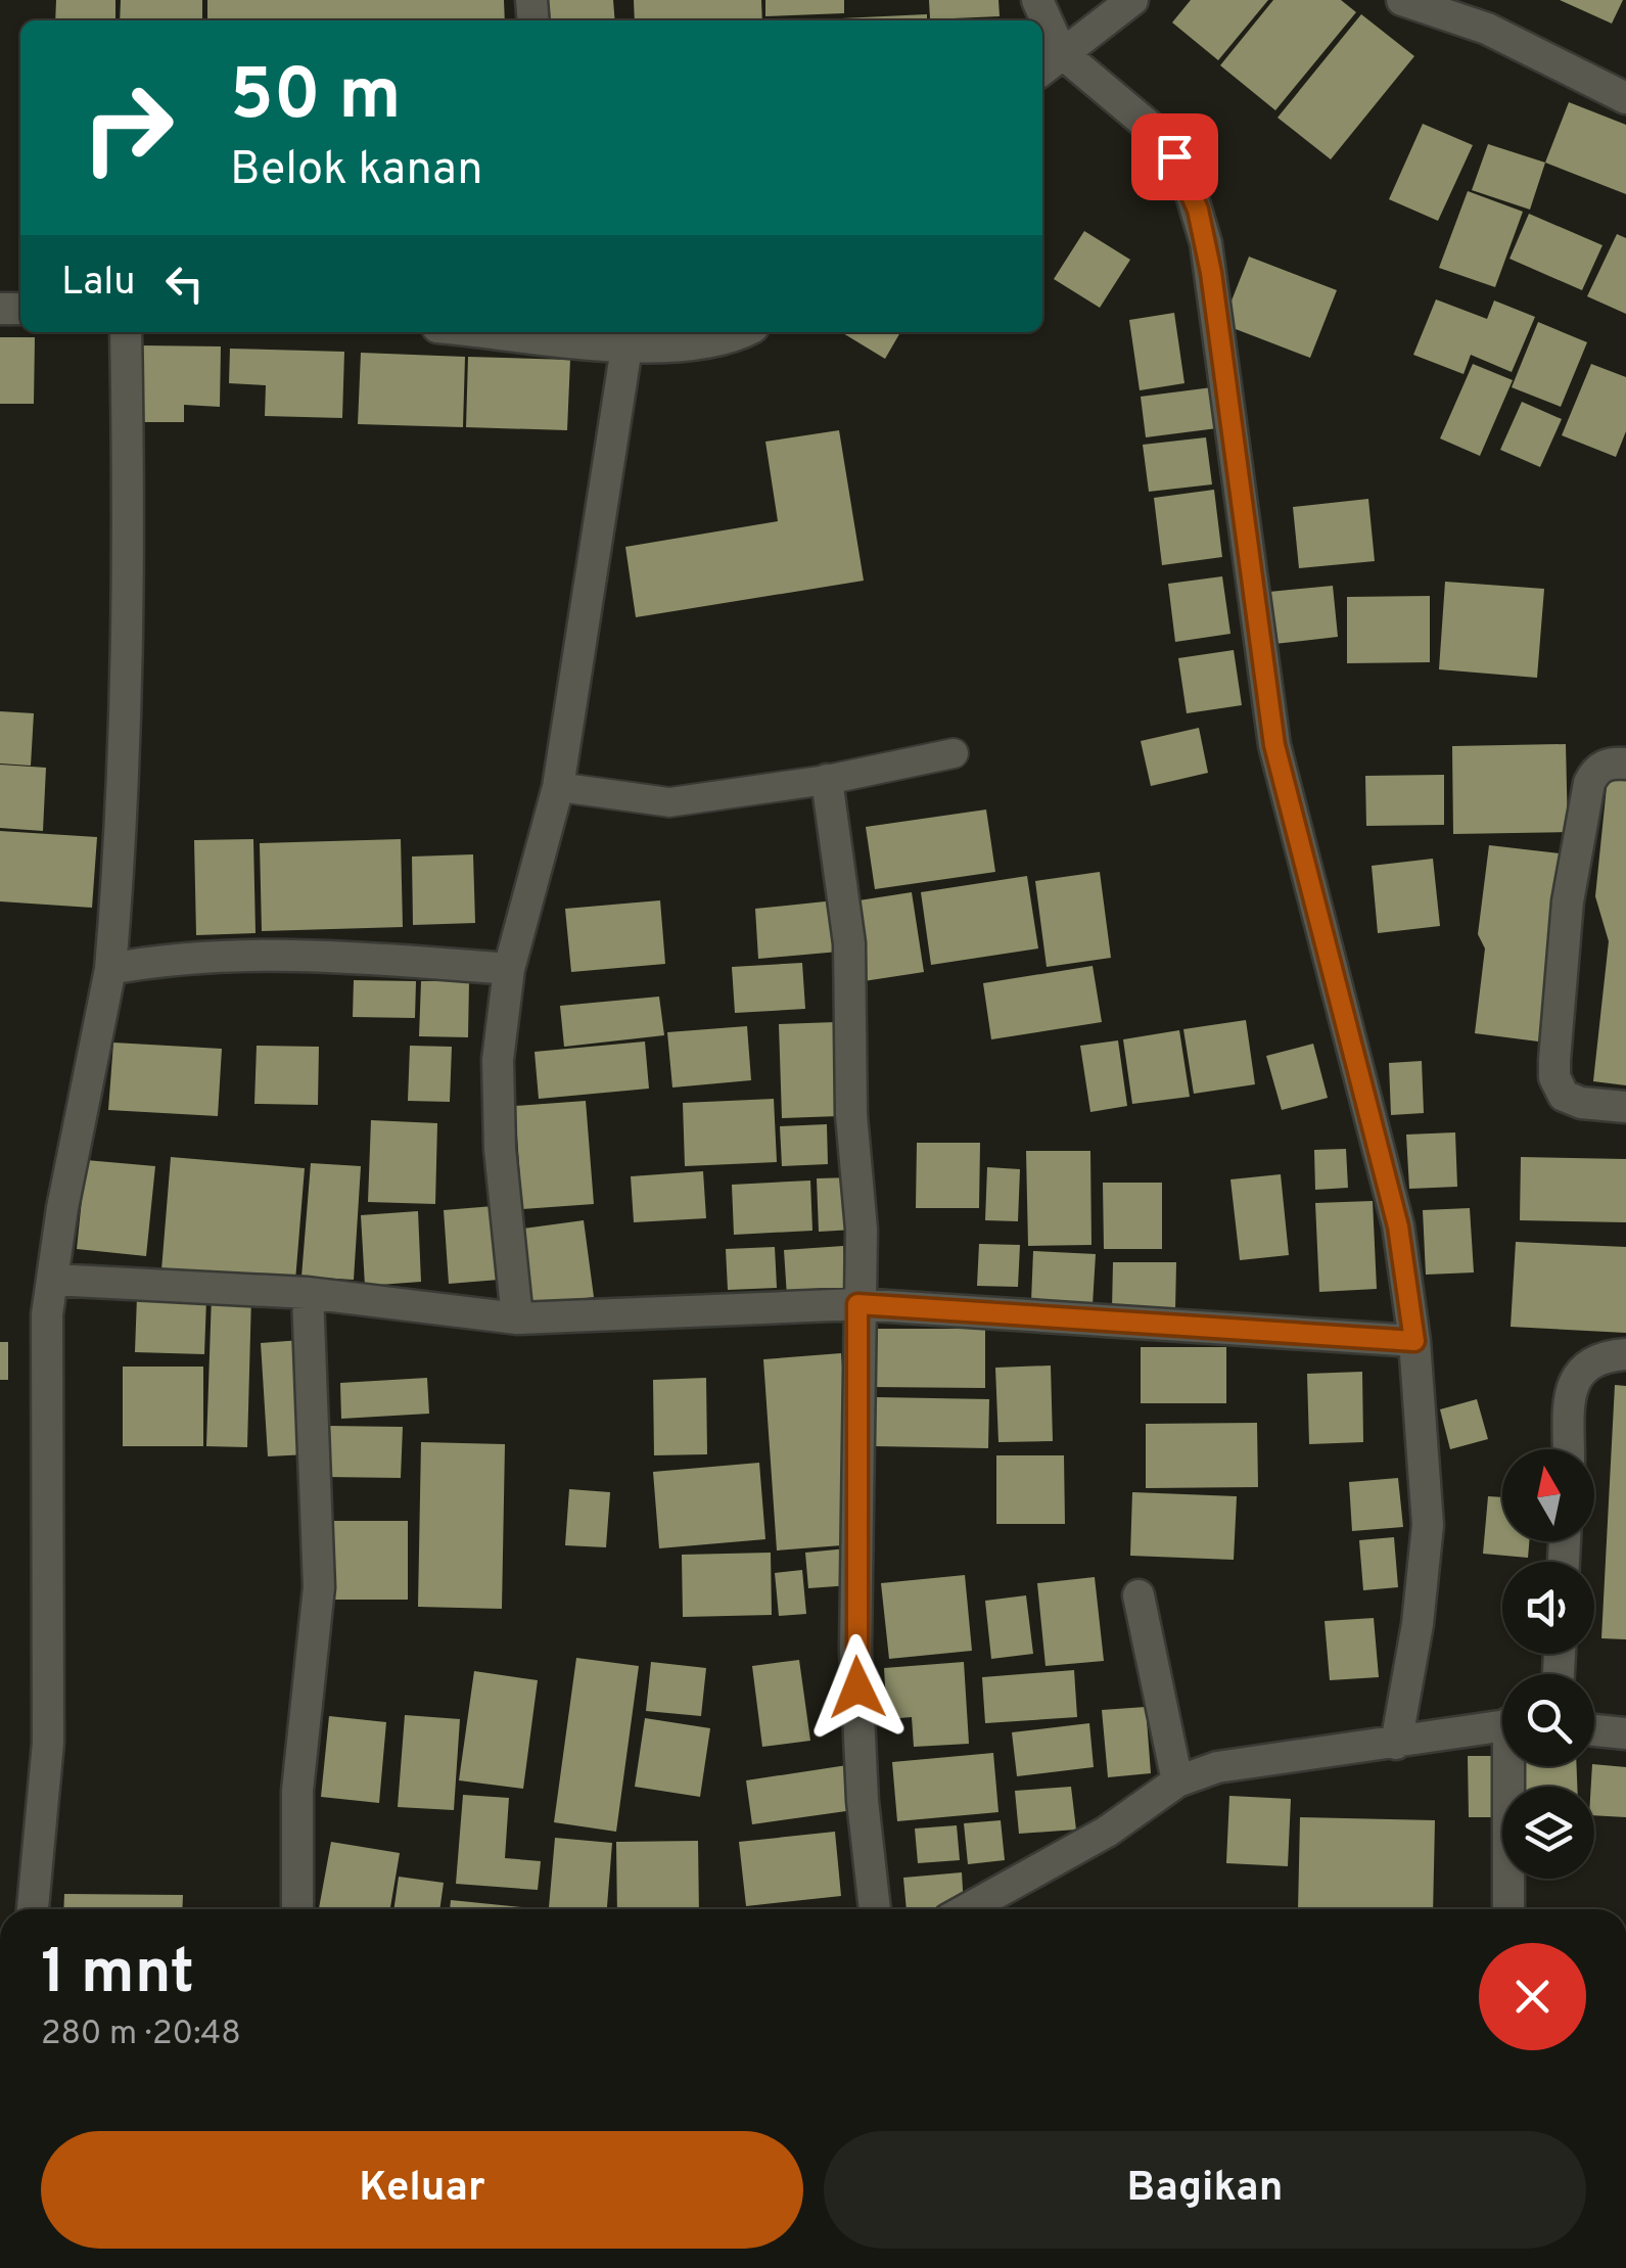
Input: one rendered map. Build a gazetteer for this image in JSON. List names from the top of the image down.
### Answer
{
  "north": "top",
  "page": {
    "turn": ["50 m", "Belok kanan"],
    "then": "Lalu",
    "heading": ["1 mnt", "280 m · 20:48"],
    "buttons": ["Keluar", "Bagikan"]
  }
}
